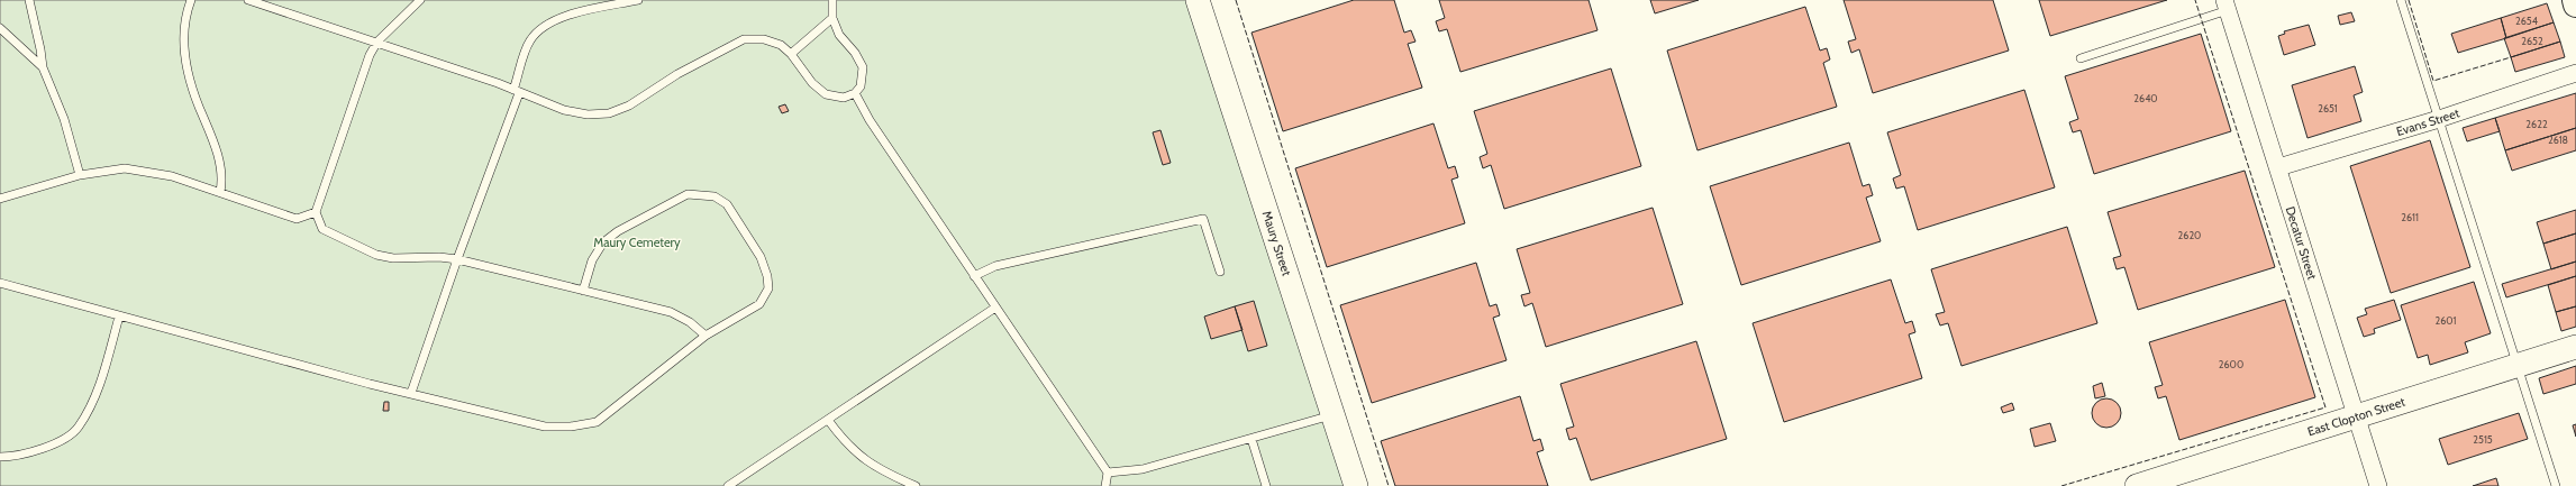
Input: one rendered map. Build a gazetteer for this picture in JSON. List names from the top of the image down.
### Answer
{
  "streets": {
    "street": [
      "Evans Street",
      "Maury Street",
      "Decatur Street",
      "East Clopton Street"
    ]
  },
  "crossings": [
    ["Evans Street", "Decatur Street"],
    ["Decatur Street", "East Clopton Street"]
  ],
  "parks": ["Maury Cemetery"],
  "house_numbers": [
    "2654",
    "2652",
    "2640",
    "2651",
    "2622",
    "2618",
    "2611",
    "2620",
    "2601",
    "2600",
    "2515"
  ]
}
